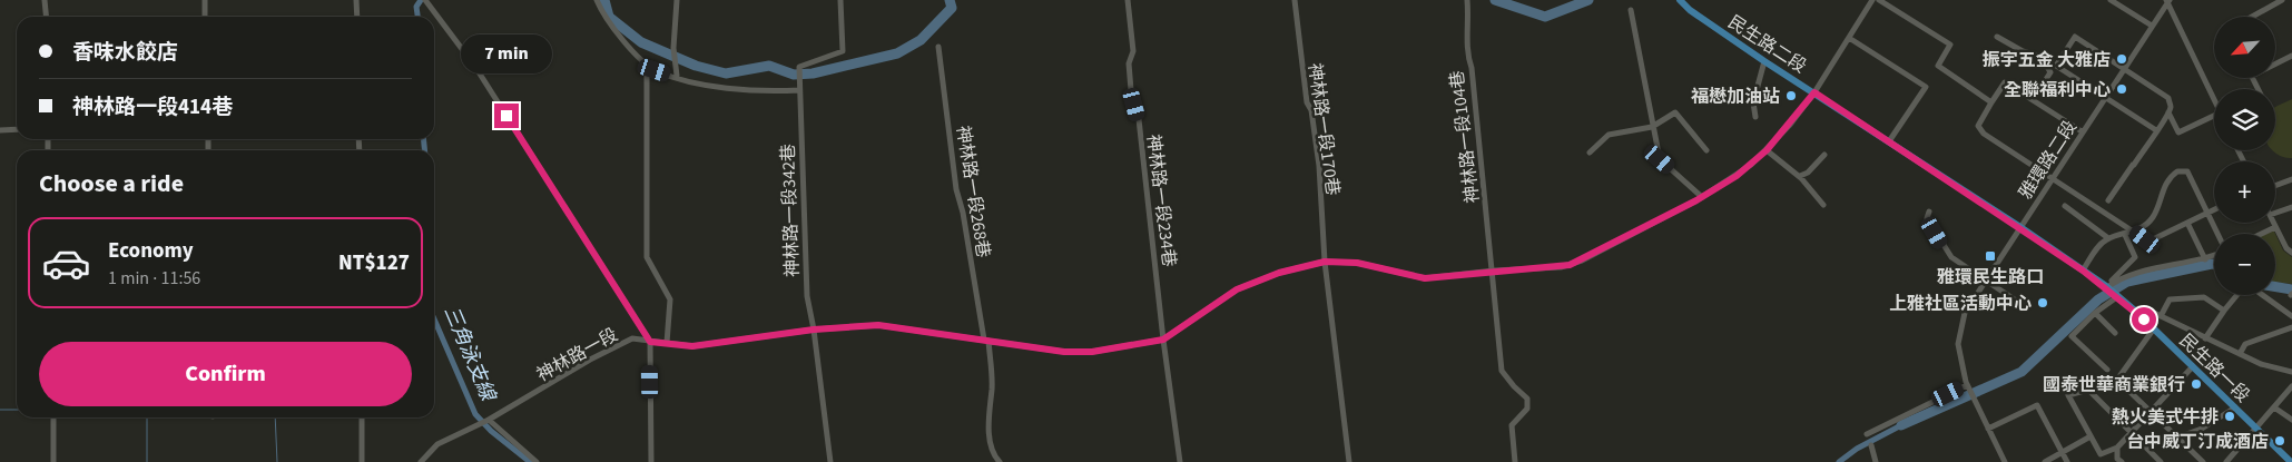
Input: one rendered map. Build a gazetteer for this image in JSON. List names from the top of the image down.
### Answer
{
  "streets": {
    "main road": ["民生路二段", "民生路一段"],
    "street": [
      "神林路一段170巷",
      "神林路一段104巷",
      "雅環路二段",
      "神林路一段268巷",
      "神林路一段234巷",
      "神林路一段342巷",
      "神林路一段"
    ]
  },
  "crossings": [
    ["民生路二段", "神林路一段"],
    ["神林路一段170巷", "神林路一段"],
    ["神林路一段104巷", "神林路一段"],
    ["神林路一段268巷", "神林路一段"],
    ["神林路一段234巷", "神林路一段"],
    ["神林路一段342巷", "神林路一段"]
  ],
  "water": ["三角泳支線"],
  "places": {
    "other": [
      "振宇五金 大雅店",
      "全聯福利中心",
      "福懋加油站",
      "上雅社區活動中心",
      "國泰世華商業銀行",
      "熱火美式牛排",
      "台中威丁汀成酒店"
    ],
    "transit": ["雅環民生路口"]
  },
  "north": "bottom left",
  "page": {
    "map_buttons": ["+", "−"],
    "banner": ["香味水餃店", "神林路一段414巷"],
    "bubble": "7 min",
    "heading": "Choose a ride",
    "list": [
      {
        "name": "Economy",
        "note": "1 min · 11:56",
        "value": "NT$127"
      }
    ],
    "buttons": "Confirm"
  }
}
